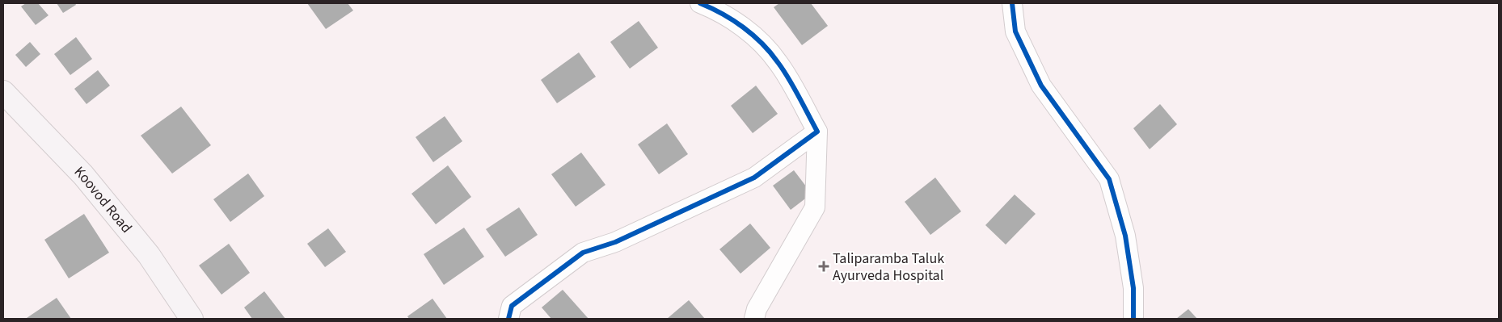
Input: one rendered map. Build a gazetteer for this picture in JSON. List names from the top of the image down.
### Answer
{
  "streets": {
    "main road": ["Koovod Road"]
  },
  "places": {
    "health": ["Taliparamba Taluk Ayurveda Hospital"]
  }
}
